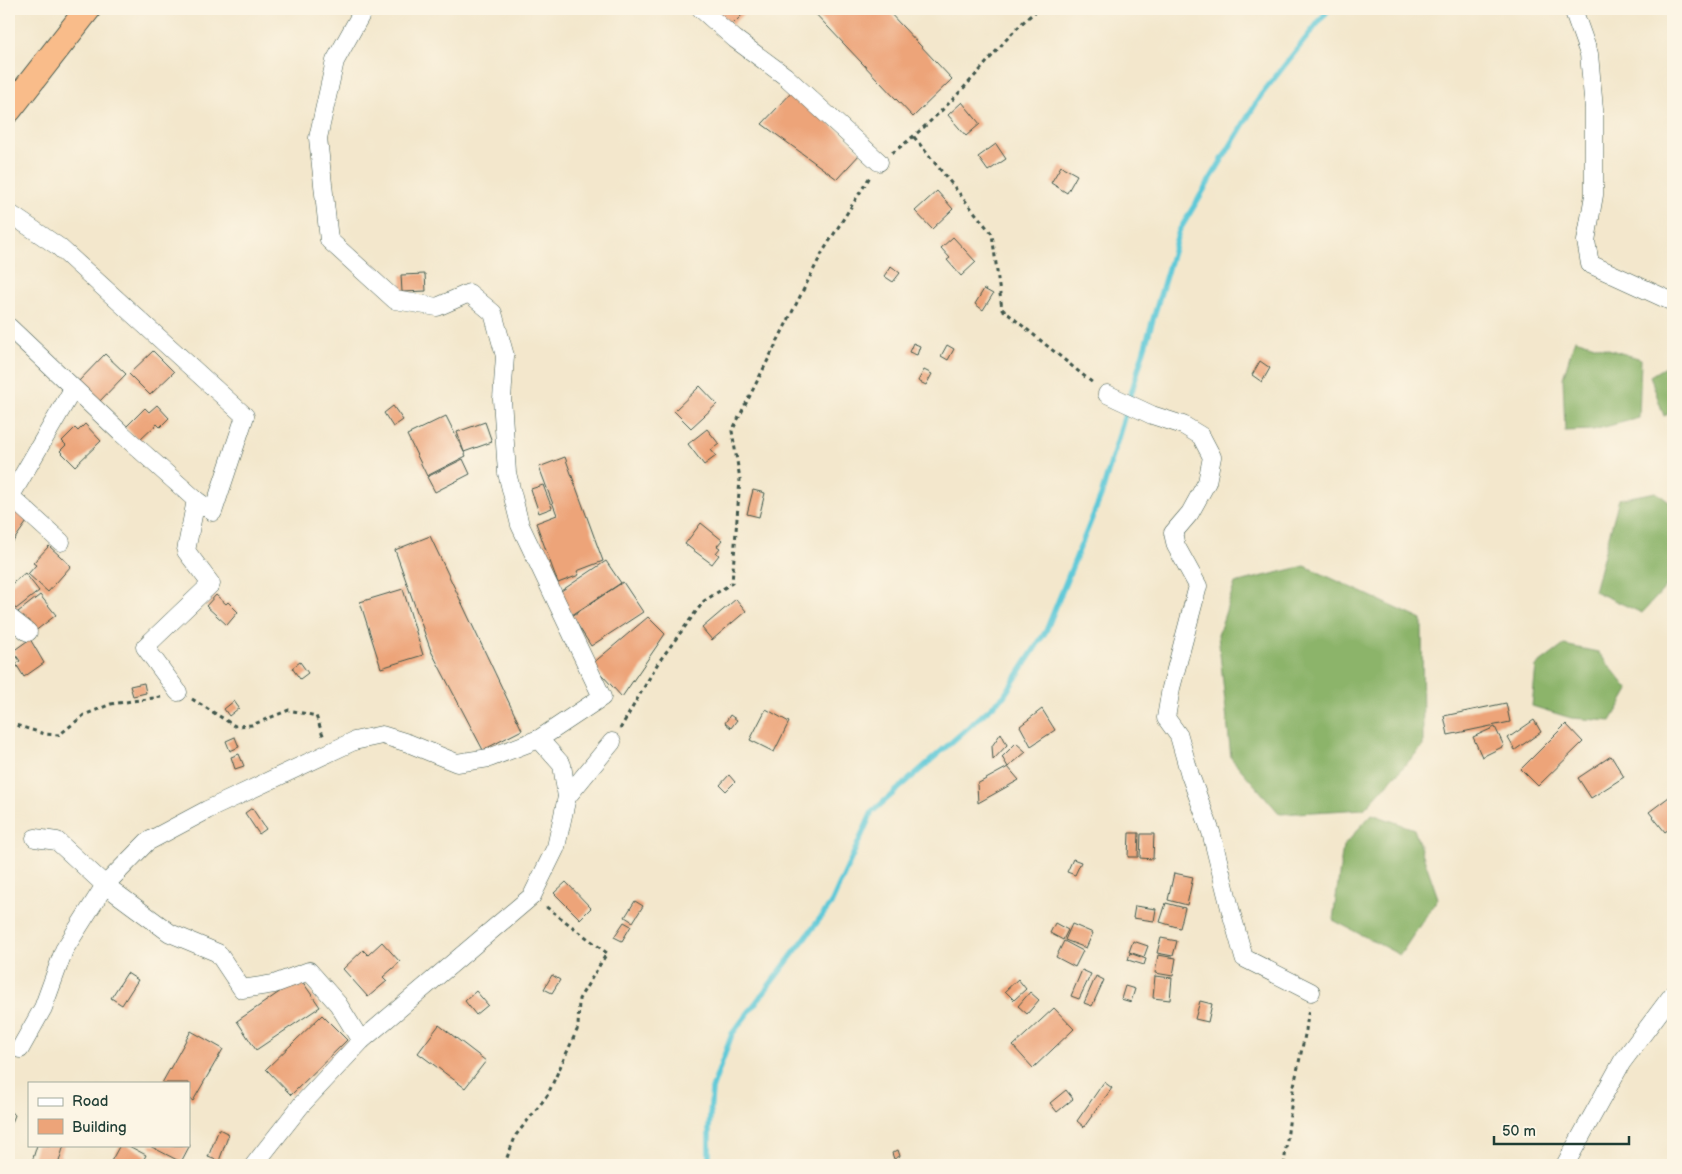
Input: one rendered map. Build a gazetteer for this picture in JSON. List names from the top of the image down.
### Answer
{
  "legend": ["Road", "Building"],
  "scale_bar": "50 m"
}
